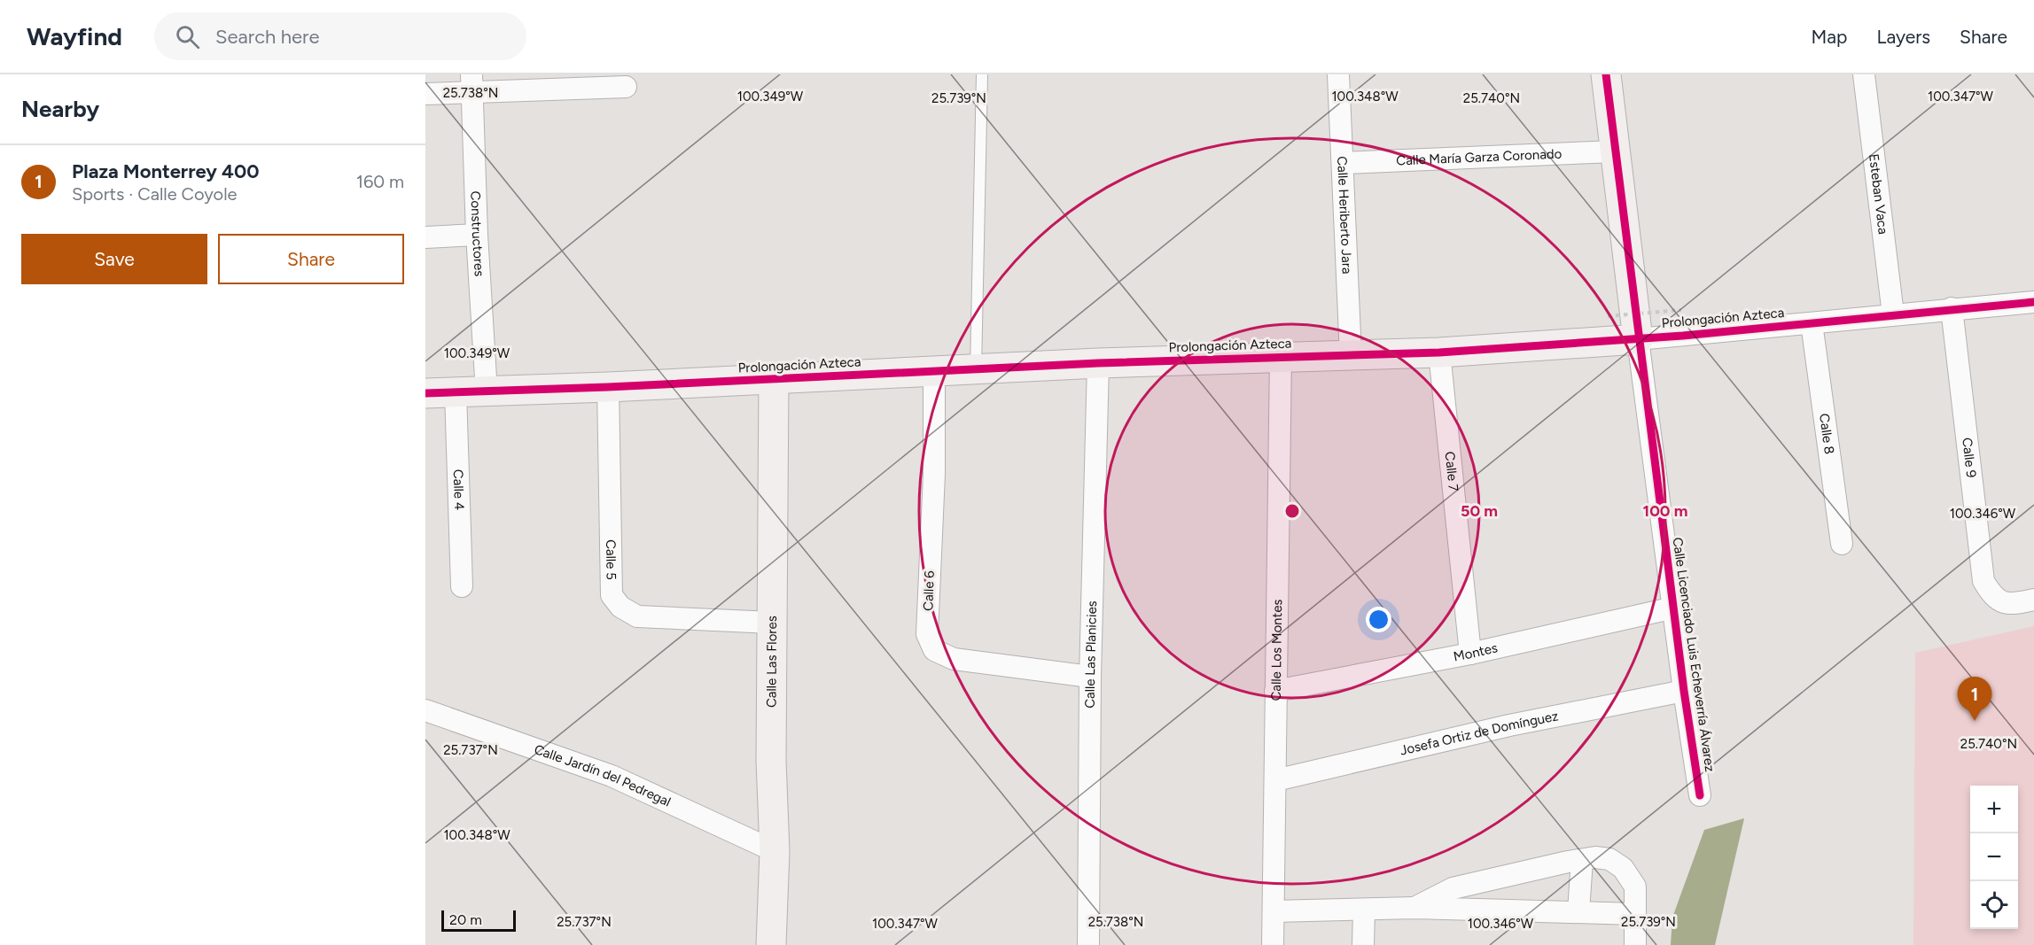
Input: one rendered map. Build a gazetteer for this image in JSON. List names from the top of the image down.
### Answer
{
  "streets": {
    "street": [
      "Calle María Garza Coronado",
      "Esteban Vaca",
      "Calle Heriberto Jara",
      "Constructores",
      "Prolongación Azteca",
      "Calle 8",
      "Calle 9",
      "Calle 7",
      "Calle 4",
      "Calle 5",
      "Calle 6",
      "Calle Los Montes",
      "Montes",
      "Calle Las Planicies",
      "Calle Licenciado Luis Echeverría Álvarez",
      "Calle Las Flores",
      "Josefa Ortiz de Domínguez",
      "Calle Jardín del Pedregal"
    ]
  },
  "crossings": [
    ["Calle María Garza Coronado", "Calle Heriberto Jara"],
    ["Calle María Garza Coronado", "Calle Licenciado Luis Echeverría Álvarez"],
    ["Esteban Vaca", "Prolongación Azteca"],
    ["Calle Heriberto Jara", "Prolongación Azteca"],
    ["Constructores", "Prolongación Azteca"],
    ["Prolongación Azteca", "Calle 8"],
    ["Prolongación Azteca", "Calle 9"],
    ["Prolongación Azteca", "Calle 7"],
    ["Prolongación Azteca", "Calle 4"],
    ["Prolongación Azteca", "Calle 5"],
    ["Prolongación Azteca", "Calle 6"],
    ["Prolongación Azteca", "Calle Los Montes"],
    ["Prolongación Azteca", "Calle Las Planicies"],
    ["Prolongación Azteca", "Calle Licenciado Luis Echeverría Álvarez"],
    ["Prolongación Azteca", "Calle Las Flores"],
    ["Calle 7", "Montes"],
    ["Calle 5", "Calle Las Flores"],
    ["Calle 6", "Calle Las Planicies"],
    ["Calle Los Montes", "Montes"],
    ["Calle Los Montes", "Josefa Ortiz de Domínguez"],
    ["Montes", "Calle Licenciado Luis Echeverría Álvarez"],
    ["Calle Licenciado Luis Echeverría Álvarez", "Josefa Ortiz de Domínguez"],
    ["Calle Las Flores", "Calle Jardín del Pedregal"]
  ],
  "scale_bar": "20 m",
  "page": {
    "header": "Wayfind",
    "search": "Search here",
    "nav": ["Map", "Layers", "Share"],
    "heading": "Nearby",
    "list": [
      {
        "mark": "1",
        "name": "Plaza Monterrey 400",
        "note": "Sports · Calle Coyole",
        "value": "160 m"
      }
    ],
    "buttons": ["Save", "Share"],
    "pins": "1",
    "map_buttons": ["+", "−"],
    "scale": "20 m"
  },
  "coordinates": [
    "25.738°N",
    "100.348°W",
    "100.349°W",
    "100.347°W",
    "25.739°N",
    "25.740°N",
    "100.346°W",
    "25.737°N"
  ],
  "rings": ["50 m", "100 m"]
}
